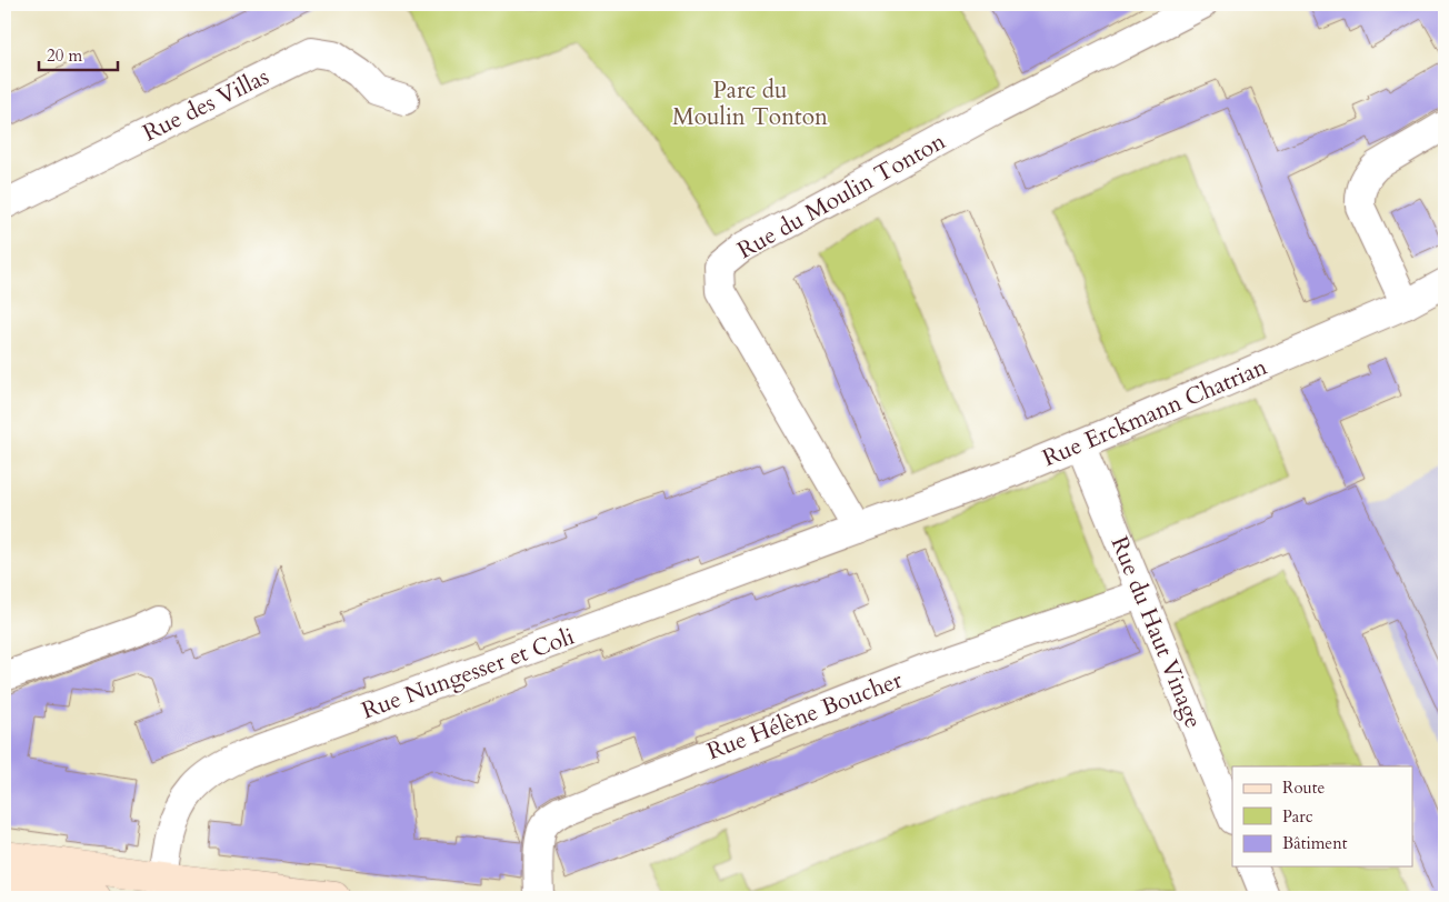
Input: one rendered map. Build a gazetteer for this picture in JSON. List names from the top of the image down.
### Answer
{
  "streets": {
    "street": [
      "Rue des Villas",
      "Rue du Moulin Tonton",
      "Rue Erckmann Chatrian",
      "Rue du Haut Vinage",
      "Rue Nungesser et Coli",
      "Rue Hélène Boucher"
    ]
  },
  "crossings": [
    ["Rue du Moulin Tonton", "Rue Erckmann Chatrian"],
    ["Rue du Moulin Tonton", "Rue Nungesser et Coli"],
    ["Rue Erckmann Chatrian", "Rue du Haut Vinage"],
    ["Rue Erckmann Chatrian", "Rue Nungesser et Coli"],
    ["Rue du Haut Vinage", "Rue Hélène Boucher"]
  ],
  "parks": ["Parc du Moulin Tonton"],
  "legend": ["Route", "Parc", "Bâtiment"],
  "scale_bar": "20 m"
}
